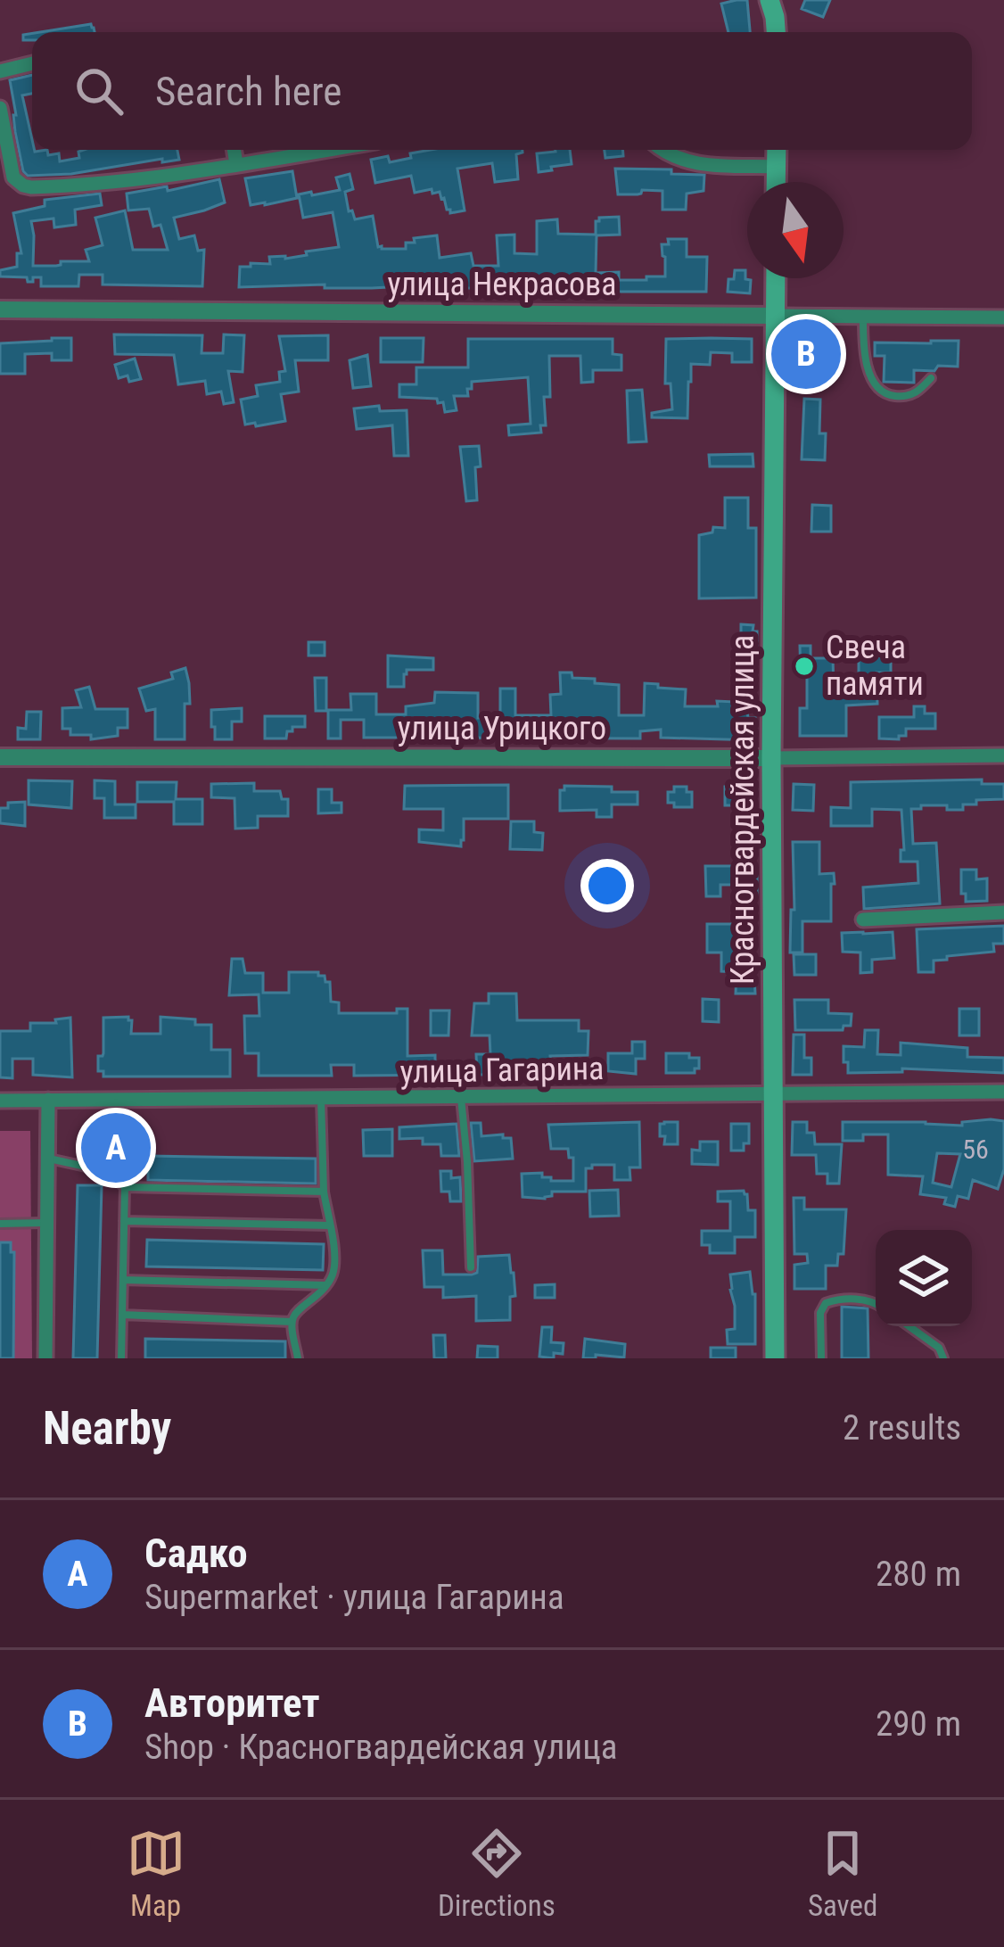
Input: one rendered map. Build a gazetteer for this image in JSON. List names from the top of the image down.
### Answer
{
  "streets": {
    "main road": ["Красногвардейская улица"],
    "street": ["улица Некрасова", "улица Урицкого", "улица Гагарина"]
  },
  "crossings": [
    ["улица Некрасова", "Красногвардейская улица"],
    ["улица Урицкого", "Красногвардейская улица"],
    ["Красногвардейская улица", "улица Гагарина"]
  ],
  "places": ["Свеча памяти"],
  "house_numbers": ["56"],
  "north": "bottom",
  "page": {
    "search": "Search here",
    "pins": ["B", "A"],
    "heading": ["Nearby", "2 results"],
    "list": [
      {
        "mark": "A",
        "name": "Садко",
        "note": "Supermarket · улица Гагарина",
        "value": "280 m"
      },
      {
        "mark": "B",
        "name": "Авторитет",
        "note": "Shop · Красногвардейская улица",
        "value": "290 m"
      }
    ],
    "nav": ["Map", "Directions", "Saved"]
  }
}
